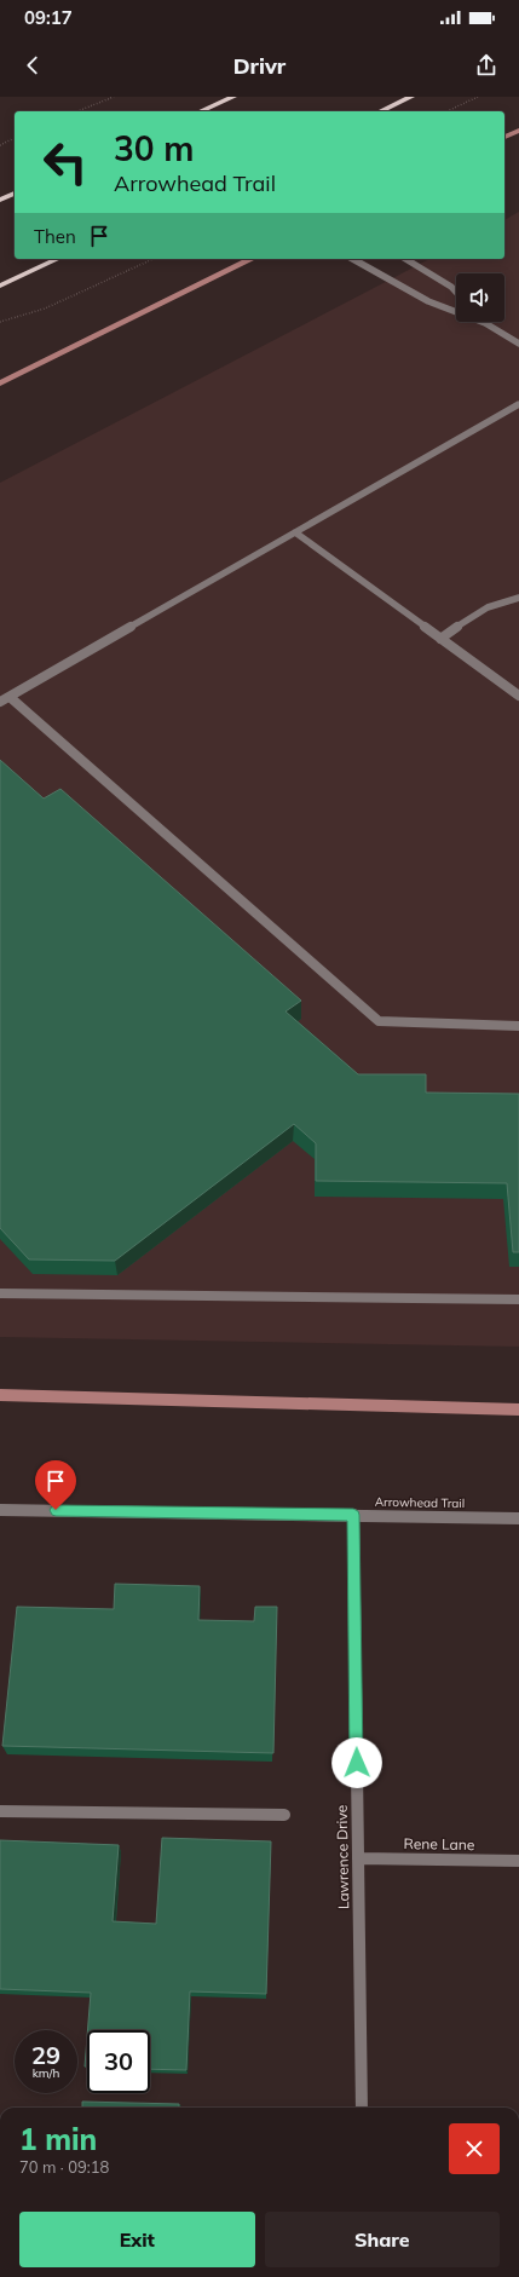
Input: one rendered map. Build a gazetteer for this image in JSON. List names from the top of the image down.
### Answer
{
  "streets": {
    "street": ["Arrowhead Trail", "Rene Lane", "Lawrence Drive"]
  },
  "crossings": [
    ["Arrowhead Trail", "Lawrence Drive"],
    ["Rene Lane", "Lawrence Drive"]
  ],
  "page": {
    "status": "09:17",
    "header": "Drivr",
    "turn": ["30 m", "Arrowhead Trail"],
    "then": "Then",
    "speed": "29 km/h",
    "limit": "30",
    "heading": ["1 min", "70 m · 09:18"],
    "buttons": ["Exit", "Share"]
  }
}
